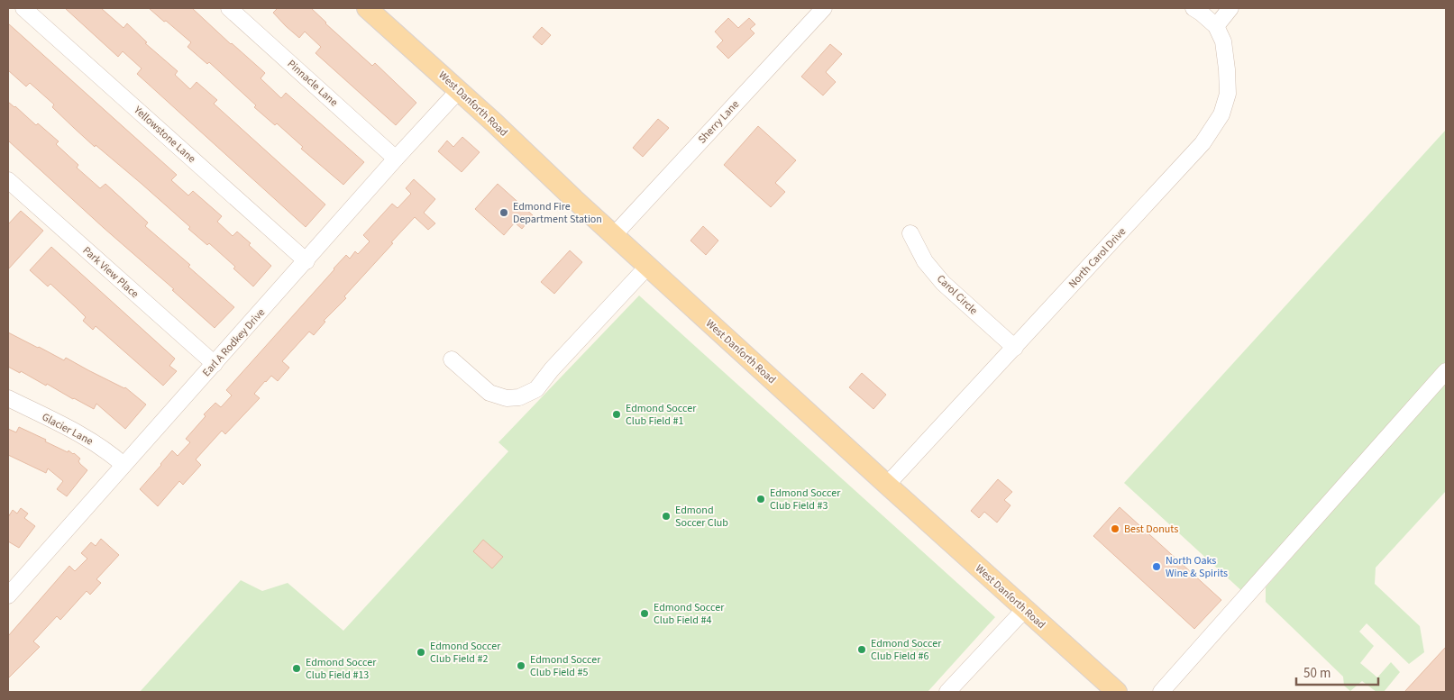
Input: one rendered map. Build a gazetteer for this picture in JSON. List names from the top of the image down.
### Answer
{
  "streets": {
    "main road": ["West Danforth Road"],
    "street": [
      "Pinnacle Lane",
      "Sherry Lane",
      "Yellowstone Lane",
      "North Carol Drive",
      "Park View Place",
      "Carol Circle",
      "Earl A Rodkey Drive",
      "Glacier Lane"
    ]
  },
  "crossings": [
    ["Pinnacle Lane", "Earl A Rodkey Drive"],
    ["West Danforth Road", "Sherry Lane"],
    ["West Danforth Road", "North Carol Drive"],
    ["West Danforth Road", "Earl A Rodkey Drive"],
    ["Yellowstone Lane", "Earl A Rodkey Drive"],
    ["North Carol Drive", "Carol Circle"],
    ["Park View Place", "Earl A Rodkey Drive"],
    ["Earl A Rodkey Drive", "Glacier Lane"]
  ],
  "places": [
    "Edmond Fire Department Station",
    "Edmond Soccer Club Field #1",
    "Edmond Soccer Club Field #3",
    "Edmond Soccer Club",
    "Best Donuts",
    "North Oaks Wine & Spirits",
    "Edmond Soccer Club Field #4",
    "Edmond Soccer Club Field #6",
    "Edmond Soccer Club Field #2",
    "Edmond Soccer Club Field #5",
    "Edmond Soccer Club Field #13"
  ],
  "scale_bar": "50 m"
}
